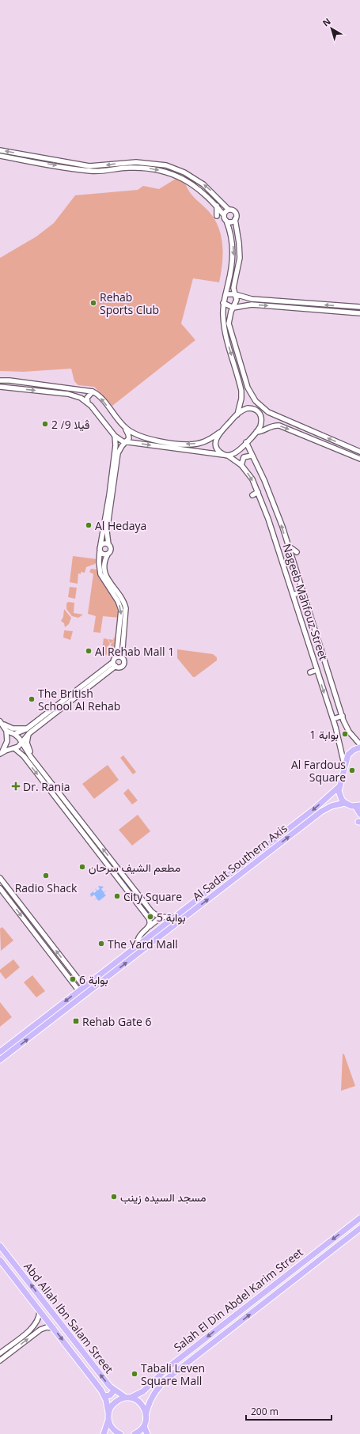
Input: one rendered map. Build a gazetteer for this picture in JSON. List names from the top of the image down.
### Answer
{
  "streets": {
    "main road": ["Al Sadat Southern Axis", "Salah El Din Abdel Karim Street", "Abd Allah Ibn Salam Street"],
    "street": ["Nageeb Mahfouz Street"]
  },
  "crossings": [
    ["Salah El Din Abdel Karim Street", "Abd Allah Ibn Salam Street"]
  ],
  "places": {
    "other": [
      "Rehab Sports Club",
      "ڤيلا 9/ 2",
      "Al Hedaya",
      "Al Rehab Mall 1",
      "The British School Al Rehab",
      "بوابة 1",
      "Al Fardous Square",
      "مطعم الشيف سرحان",
      "Radio Shack",
      "City Square",
      "بوابة 5",
      "The Yard Mall",
      "بوابة 6",
      "مسجد السيده زينب",
      "Tabali Leven Square Mall"
    ],
    "health": ["Dr. Rania"],
    "transit": ["Rehab Gate 6"]
  },
  "scale_bar": "200 m",
  "north": "top left"
}
